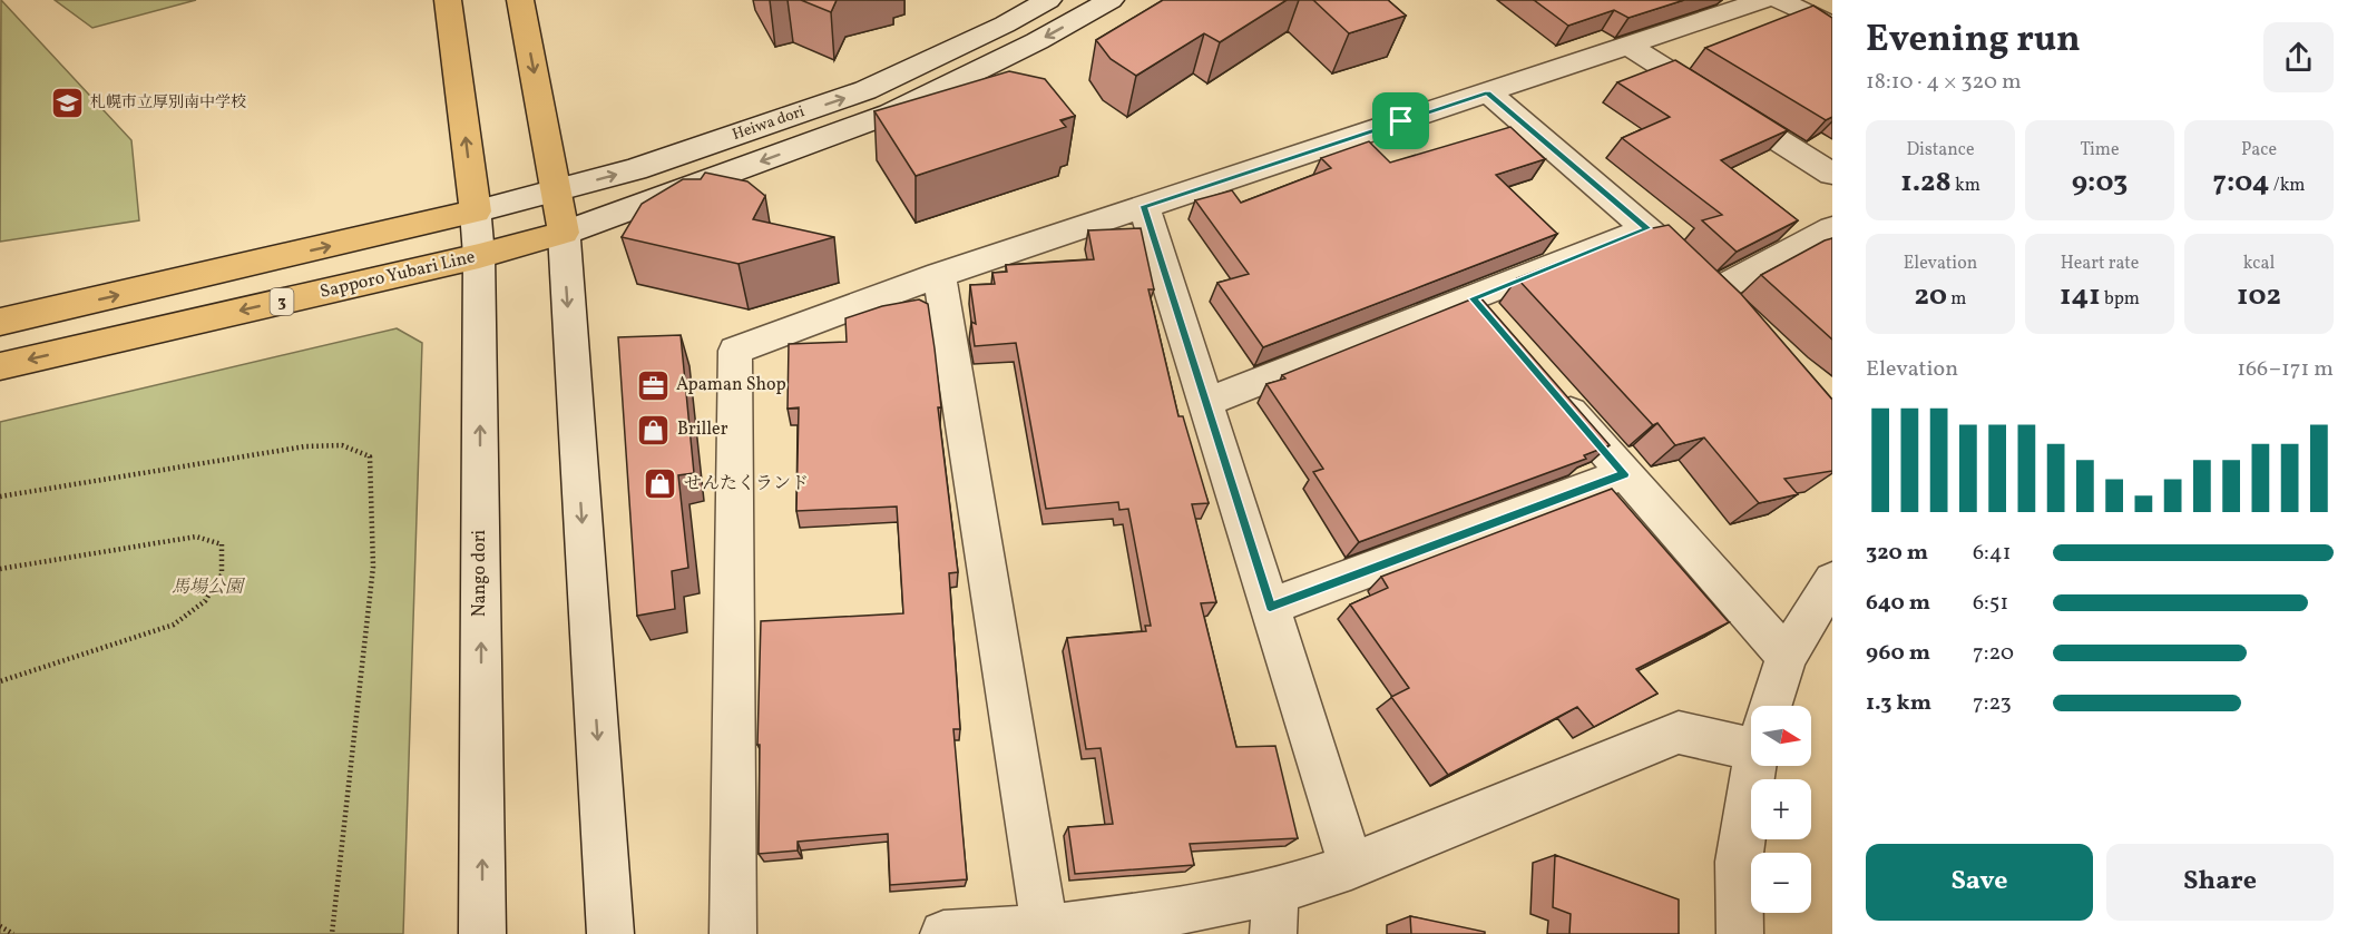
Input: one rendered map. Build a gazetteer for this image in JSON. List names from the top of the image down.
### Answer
{
  "streets": {
    "main road": ["Sapporo Yubari Line", "3"],
    "street": ["Heiwa dori", "Nango dori"]
  },
  "crossings": [
    ["Heiwa dori", "Sapporo Yubari Line"],
    ["Heiwa dori", "Nango dori"],
    ["Sapporo Yubari Line", "Nango dori"]
  ],
  "parks": ["馬場公園"],
  "places": {
    "school or university": ["札幌市立厚別南中学校"],
    "office": ["Apaman Shop"],
    "shop": ["Briller", "せんたくランド"]
  },
  "north": "right",
  "page": {
    "heading": ["Evening run", "18:10 · 4 × 320 m"],
    "stats": [
      ["Distance", "1.28 km"],
      ["Time", "9:03"],
      ["Pace", "7:04 /km"],
      ["Elevation", "20 m"],
      ["Heart rate", "141 bpm"],
      ["kcal", "102"]
    ],
    "chart": ["Elevation", "166–171 m"],
    "list": [
      {
        "name": "320 m",
        "note": "6:41"
      },
      {
        "name": "640 m",
        "note": "6:51"
      },
      {
        "name": "960 m",
        "note": "7:20"
      },
      {
        "name": "1.3 km",
        "note": "7:23"
      }
    ],
    "map_buttons": ["+", "−"],
    "buttons": ["Save", "Share"]
  }
}
